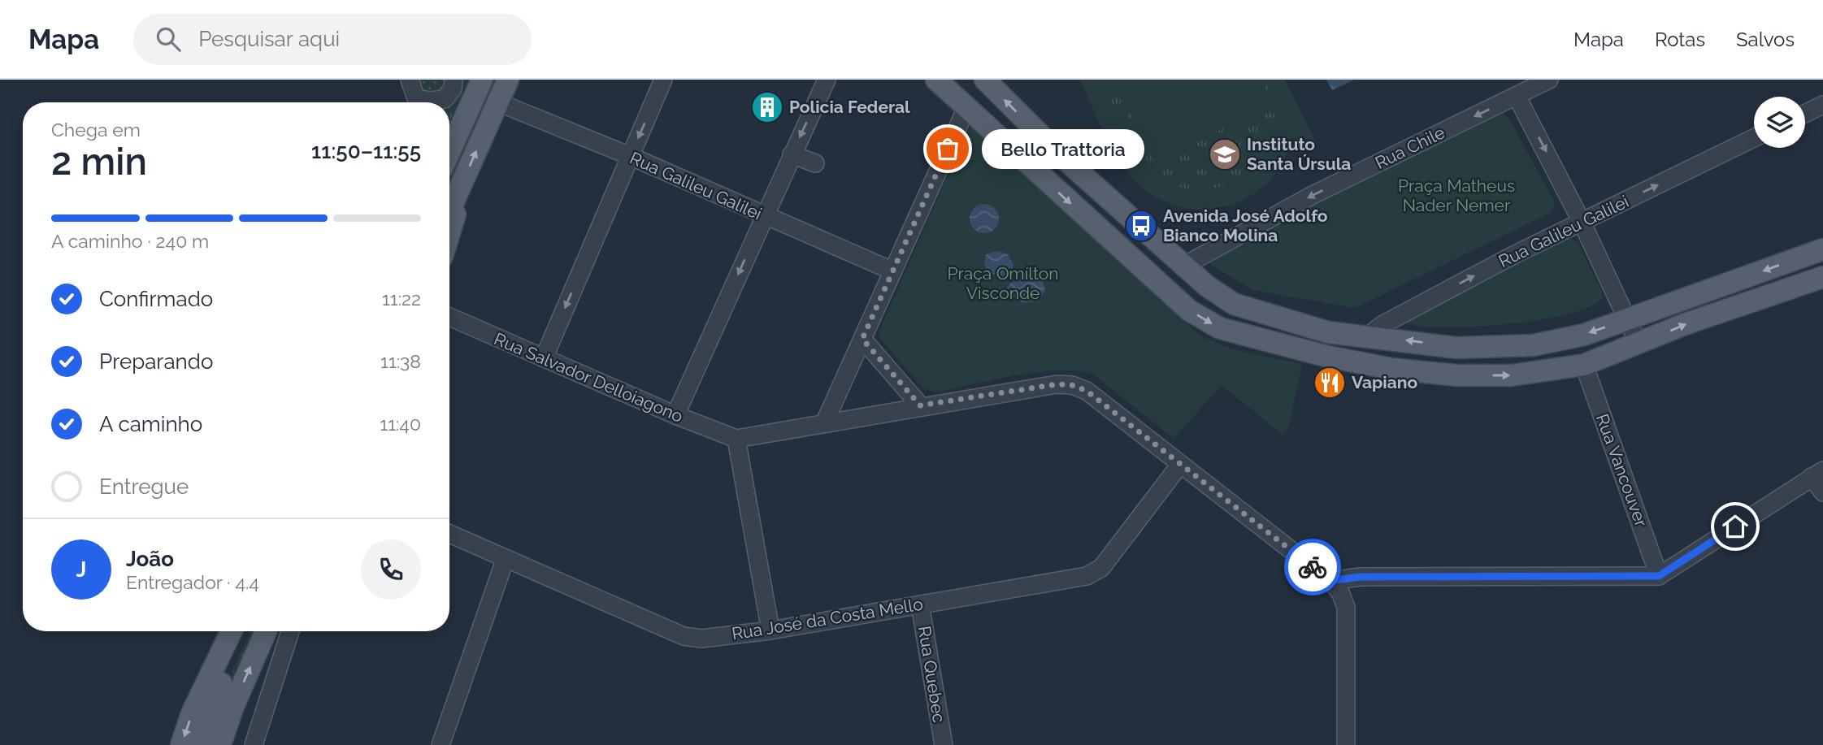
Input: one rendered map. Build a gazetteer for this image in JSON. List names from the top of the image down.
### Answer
{
  "streets": {
    "street": [
      "Rua Chile",
      "Rua Galileu Galilei",
      "Rua Salvador Delloiagono",
      "Rua Vancouver",
      "Rua José da Costa Mello",
      "Rua Quebec"
    ]
  },
  "crossings": [
    ["Rua José da Costa Mello", "Rua Quebec"]
  ],
  "one_way": ["Rua Chile", "Rua Galileu Galilei"],
  "parks": ["Praça Matheus Nader Nemer", "Praça Omílton Visconde"],
  "places": {
    "building": ["Policia Federal"],
    "other": ["Bello Trattoria"],
    "school or university": ["Instituto Santa Úrsula"],
    "bus stop": ["Avenida José Adolfo Bianco Molina"],
    "restaurant": ["Vapiano"]
  },
  "page": {
    "header": "Mapa",
    "search": "Pesquisar aqui",
    "nav": ["Mapa", "Rotas", "Salvos"],
    "heading": ["2 min", "Chega em", "11:50–11:55"],
    "panel": ["João", "Entregador · 4.4"],
    "bubble": "Bello Trattoria",
    "bar": "A caminho · 240 m",
    "list": [
      ["Confirmado", "11:22"],
      ["Preparando", "11:38"],
      ["A caminho", "11:40"],
      "Entregue"
    ],
    "round": "J"
  }
}
